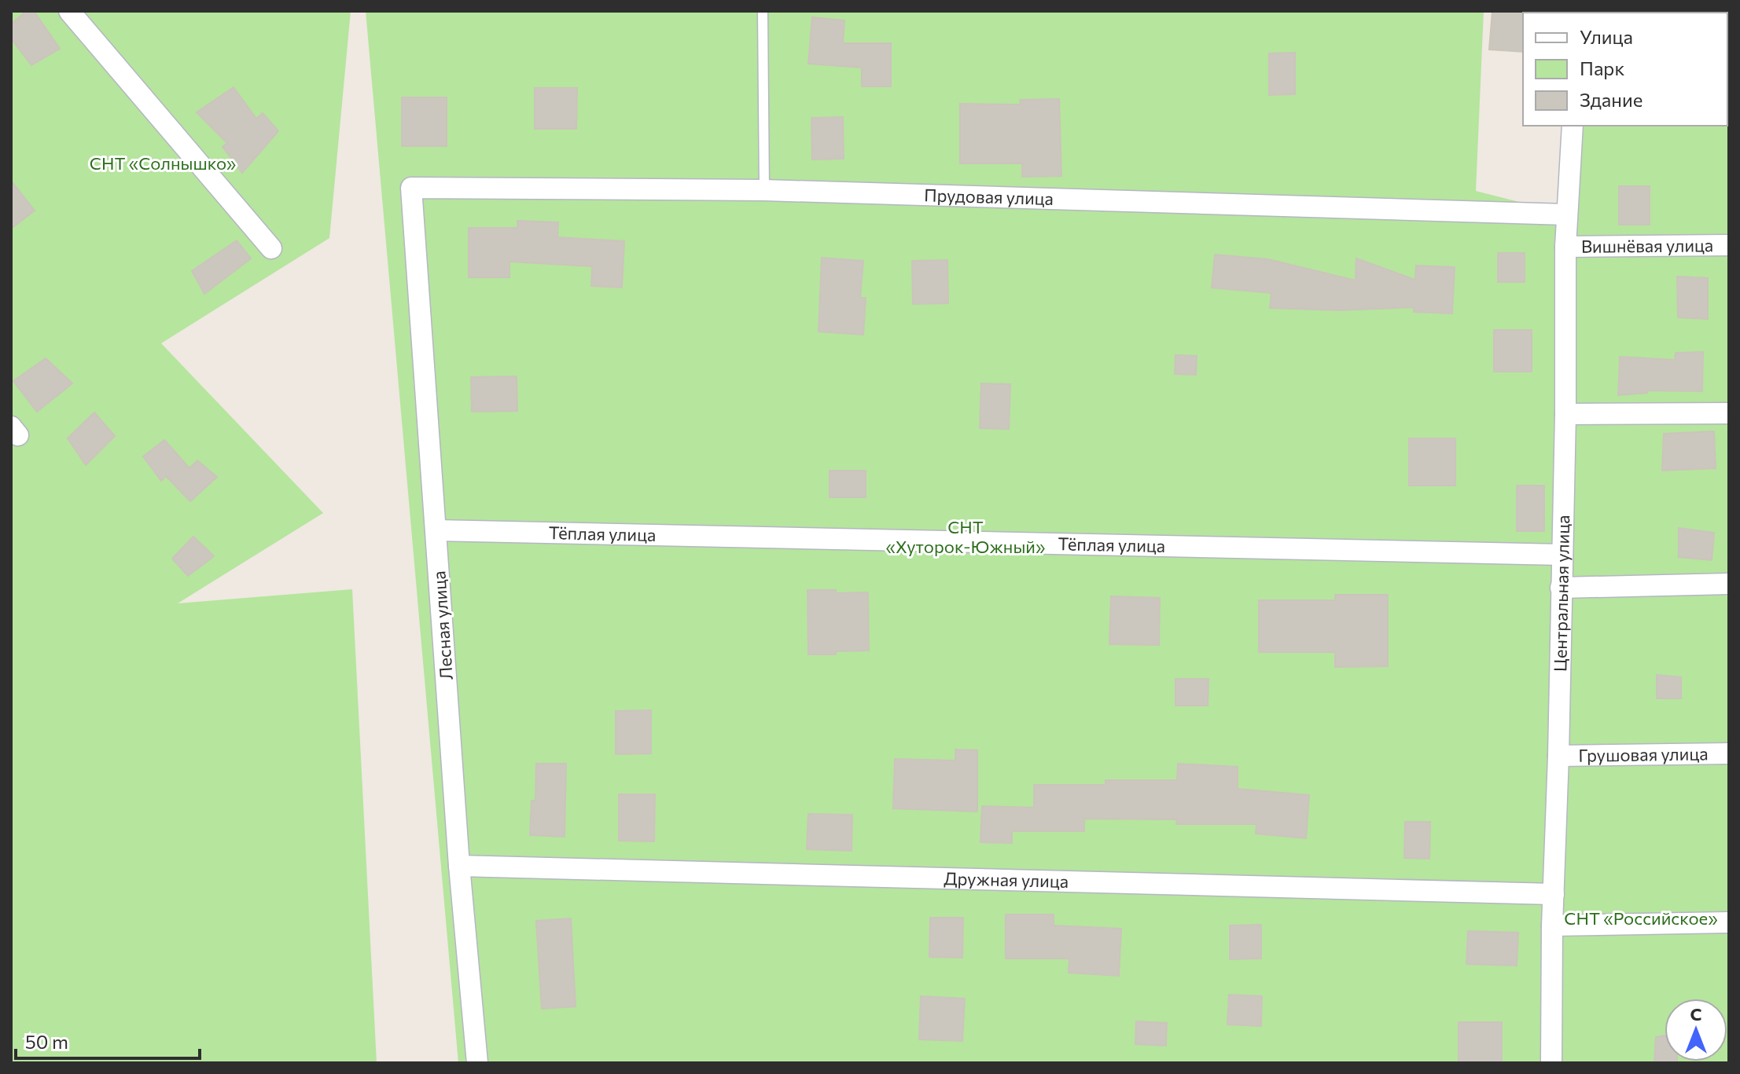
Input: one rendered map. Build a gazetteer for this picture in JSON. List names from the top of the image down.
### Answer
{
  "streets": {
    "street": [
      "Прудовая улица",
      "Вишнёвая улица",
      "Тёплая улица",
      "Центральная улица",
      "Лесная улица",
      "Грушовая улица",
      "Дружная улица"
    ]
  },
  "crossings": [
    ["Прудовая улица", "Центральная улица"],
    ["Прудовая улица", "Лесная улица"],
    ["Вишнёвая улица", "Центральная улица"],
    ["Тёплая улица", "Центральная улица"],
    ["Тёплая улица", "Лесная улица"],
    ["Центральная улица", "Грушовая улица"],
    ["Центральная улица", "Дружная улица"],
    ["Лесная улица", "Дружная улица"]
  ],
  "parks": ["СНТ «Солнышко»", "СНТ «Хуторок-Южный»", "СНТ «Российское»"],
  "legend": ["Улица", "Парк", "Здание"],
  "scale_bar": "50 m",
  "north": "top"
}
